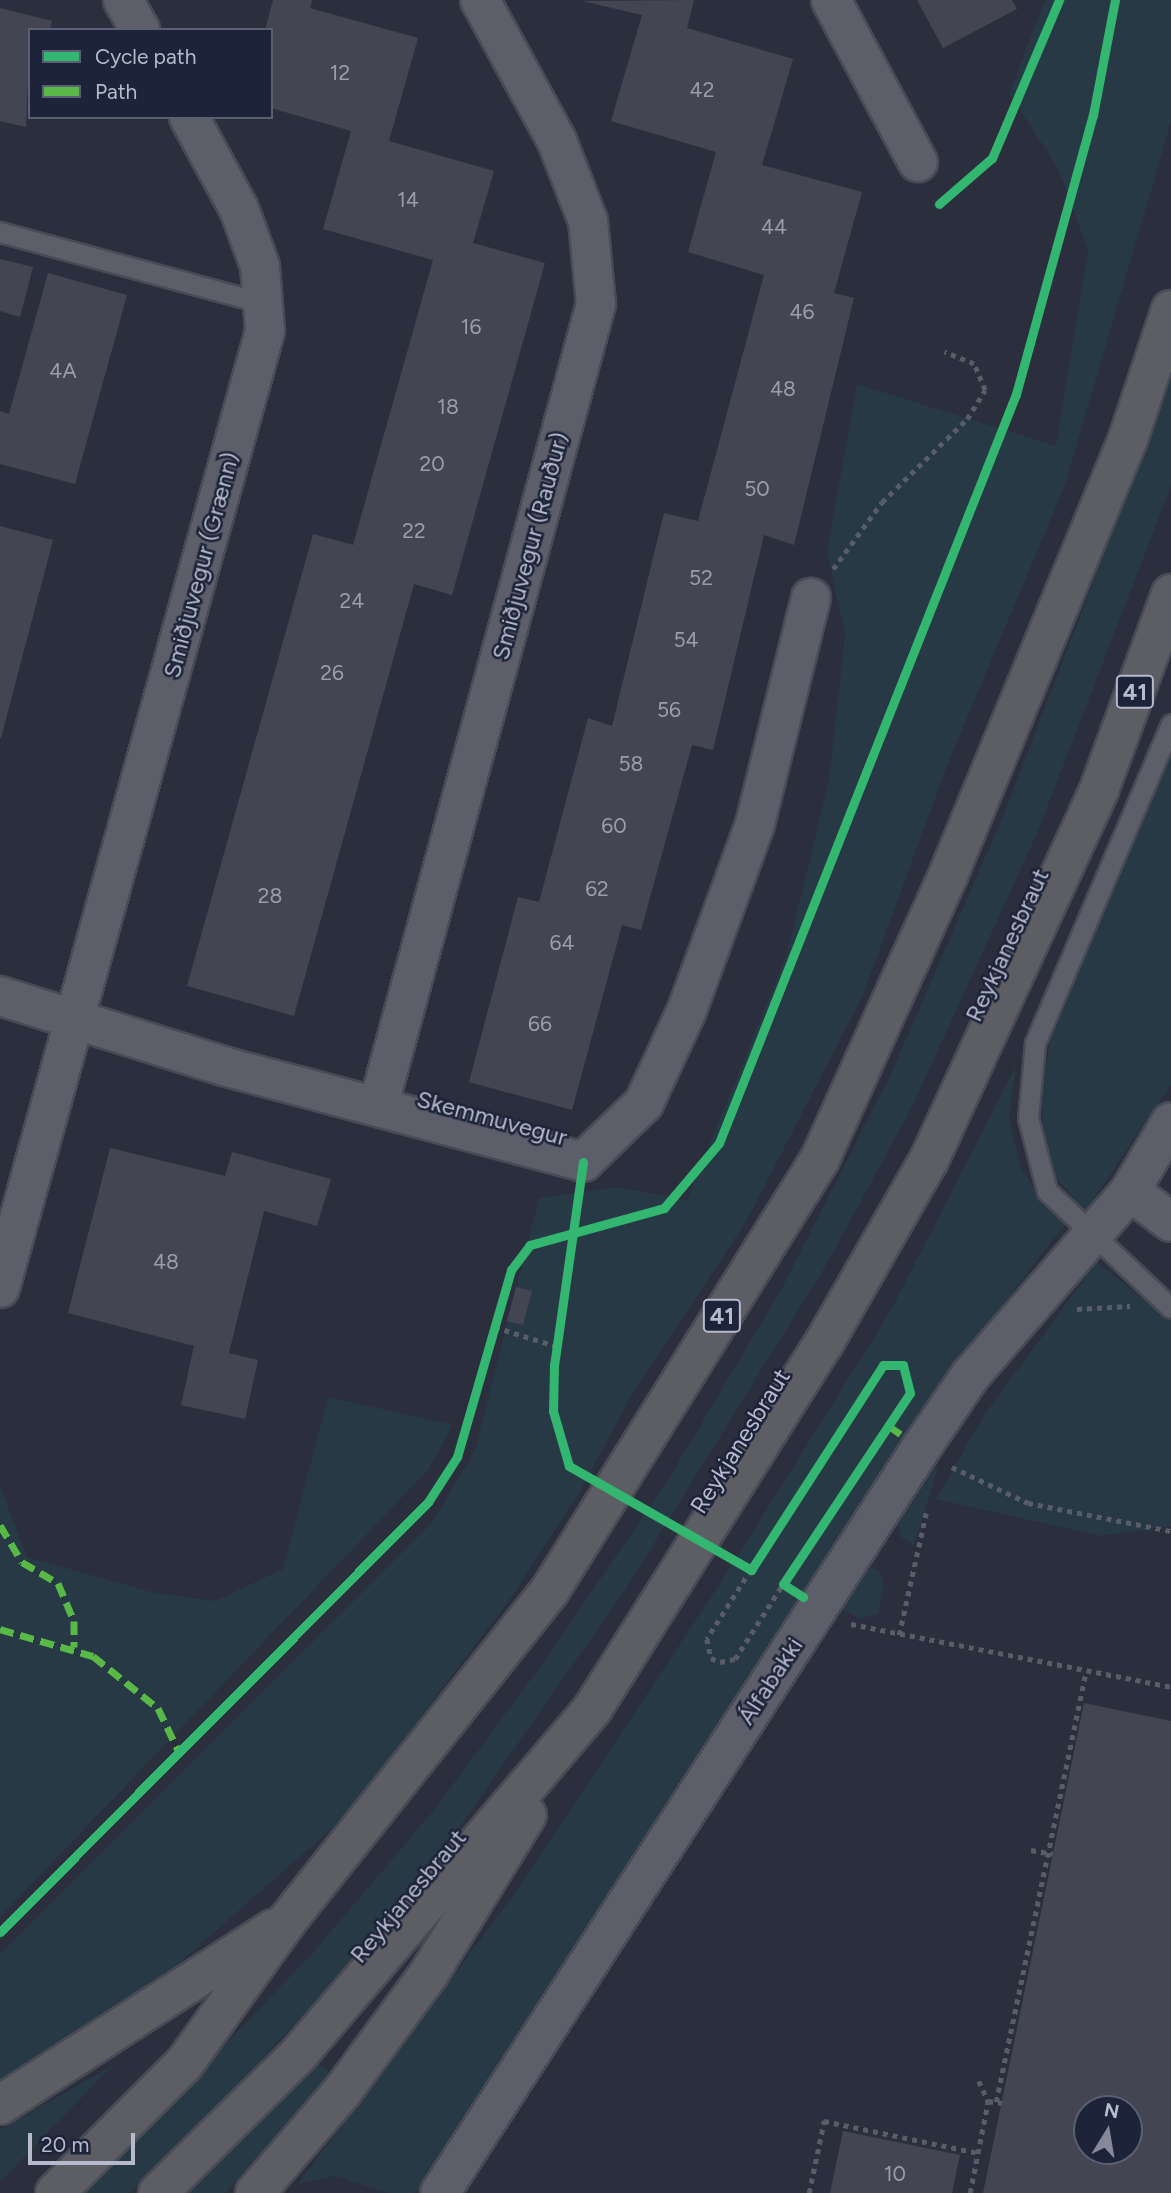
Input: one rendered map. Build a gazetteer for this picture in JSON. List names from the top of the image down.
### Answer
{
  "streets": {
    "highway": ["41", "Reykjanesbraut"],
    "street": [
      "Smiðjuvegur (Rauður)",
      "Smiðjuvegur (Grænn)",
      "Skemmuvegur",
      "Álfabakki"
    ]
  },
  "crossings": [
    ["Smiðjuvegur (Rauður)", "Skemmuvegur"],
    ["Smiðjuvegur (Grænn)", "Skemmuvegur"]
  ],
  "house_numbers": [
    "12",
    "42",
    "14",
    "44",
    "46",
    "16",
    "4A",
    "48",
    "18",
    "20",
    "50",
    "22",
    "52",
    "24",
    "54",
    "26",
    "56",
    "58",
    "60",
    "62",
    "28",
    "64",
    "66",
    "48",
    "10"
  ],
  "legend": ["Cycle path", "Path"],
  "scale_bar": "20 m",
  "north": "top"
}
